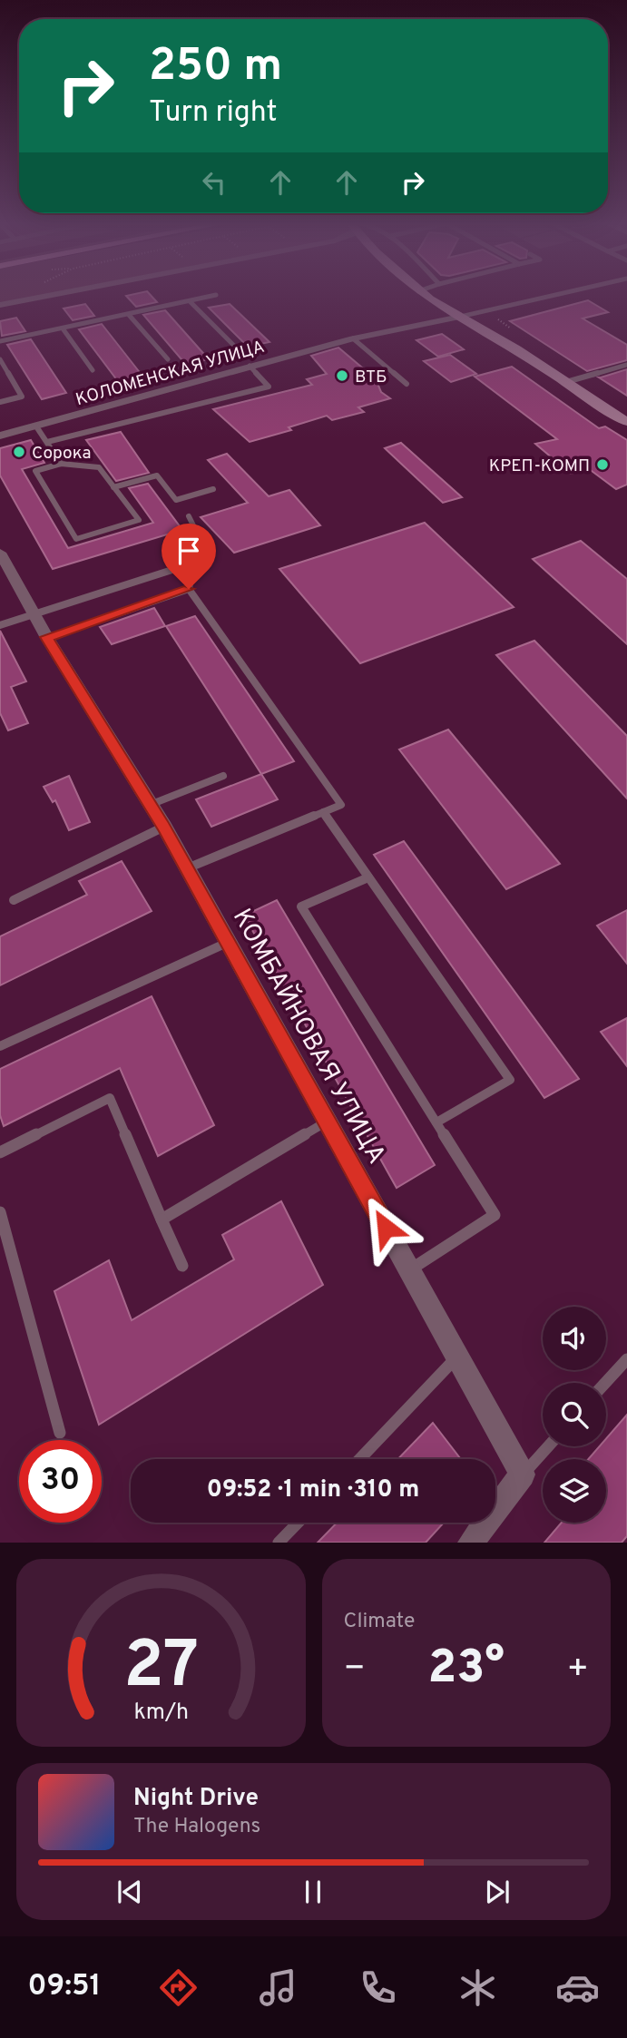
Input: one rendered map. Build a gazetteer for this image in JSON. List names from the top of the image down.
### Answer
{
  "streets": {
    "street": ["КОЛОМЕНСКАЯ УЛИЦА", "КОМБАЙНОВАЯ УЛИЦА"]
  },
  "places": ["ВТБ", "Сорока", "КРЕП-КОМП"],
  "page": {
    "turn": ["250 m", "Turn right"],
    "limit": "30",
    "trip": "09:52 · 1 min · 310 m",
    "tile": "Climate",
    "heat": ["−", "23°", "+"],
    "song": ["Night Drive", "The Halogens"],
    "tabs": "09:51",
    "gauge": ["27", "km/h"]
  }
}
